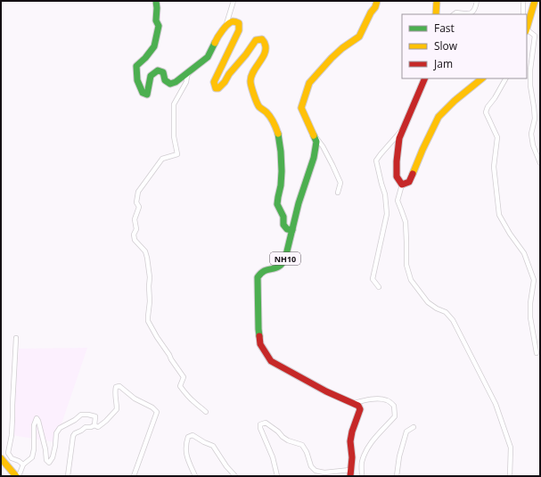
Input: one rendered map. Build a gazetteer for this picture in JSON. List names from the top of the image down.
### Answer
{
  "streets": {
    "main road": ["NH10"]
  },
  "legend": ["Fast", "Slow", "Jam"]
}
